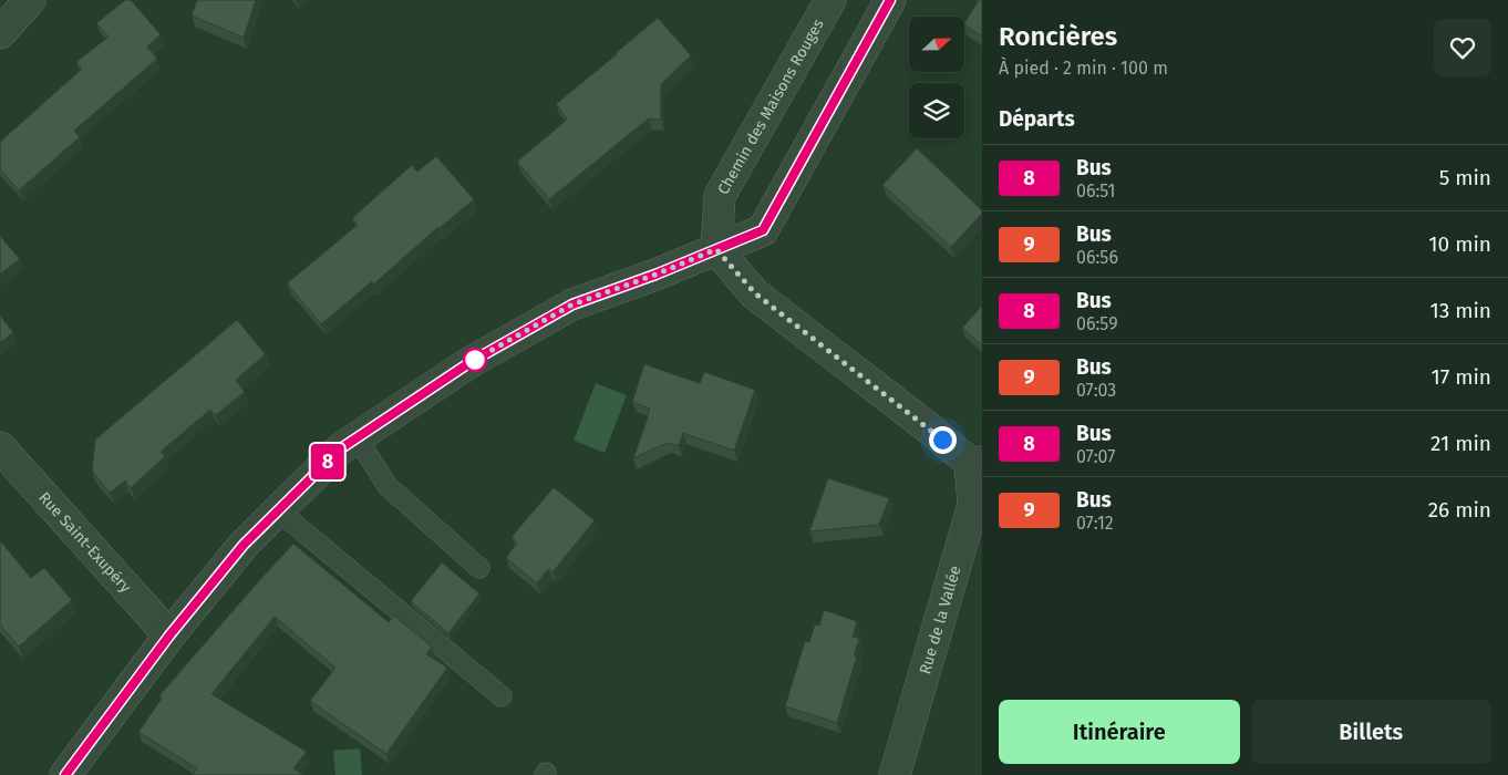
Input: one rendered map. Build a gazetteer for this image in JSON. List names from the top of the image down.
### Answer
{
  "streets": {
    "street": ["Chemin des Maisons Rouges", "Rue Saint-Exupéry", "Rue de la Vallée"]
  },
  "lines": ["bus line 8"],
  "north": "right",
  "page": {
    "on_map": "8",
    "heading": [
      ["Roncières", "À pied · 2 min · 100 m"],
      "Départs"
    ],
    "list": [
      {
        "mark": "8",
        "name": "Bus",
        "note": "06:51",
        "value": "5 min"
      },
      {
        "mark": "9",
        "name": "Bus",
        "note": "06:56",
        "value": "10 min"
      },
      {
        "mark": "8",
        "name": "Bus",
        "note": "06:59",
        "value": "13 min"
      },
      {
        "mark": "9",
        "name": "Bus",
        "note": "07:03",
        "value": "17 min"
      },
      {
        "mark": "8",
        "name": "Bus",
        "note": "07:07",
        "value": "21 min"
      },
      {
        "mark": "9",
        "name": "Bus",
        "note": "07:12",
        "value": "26 min"
      }
    ],
    "buttons": ["Itinéraire", "Billets"]
  }
}
